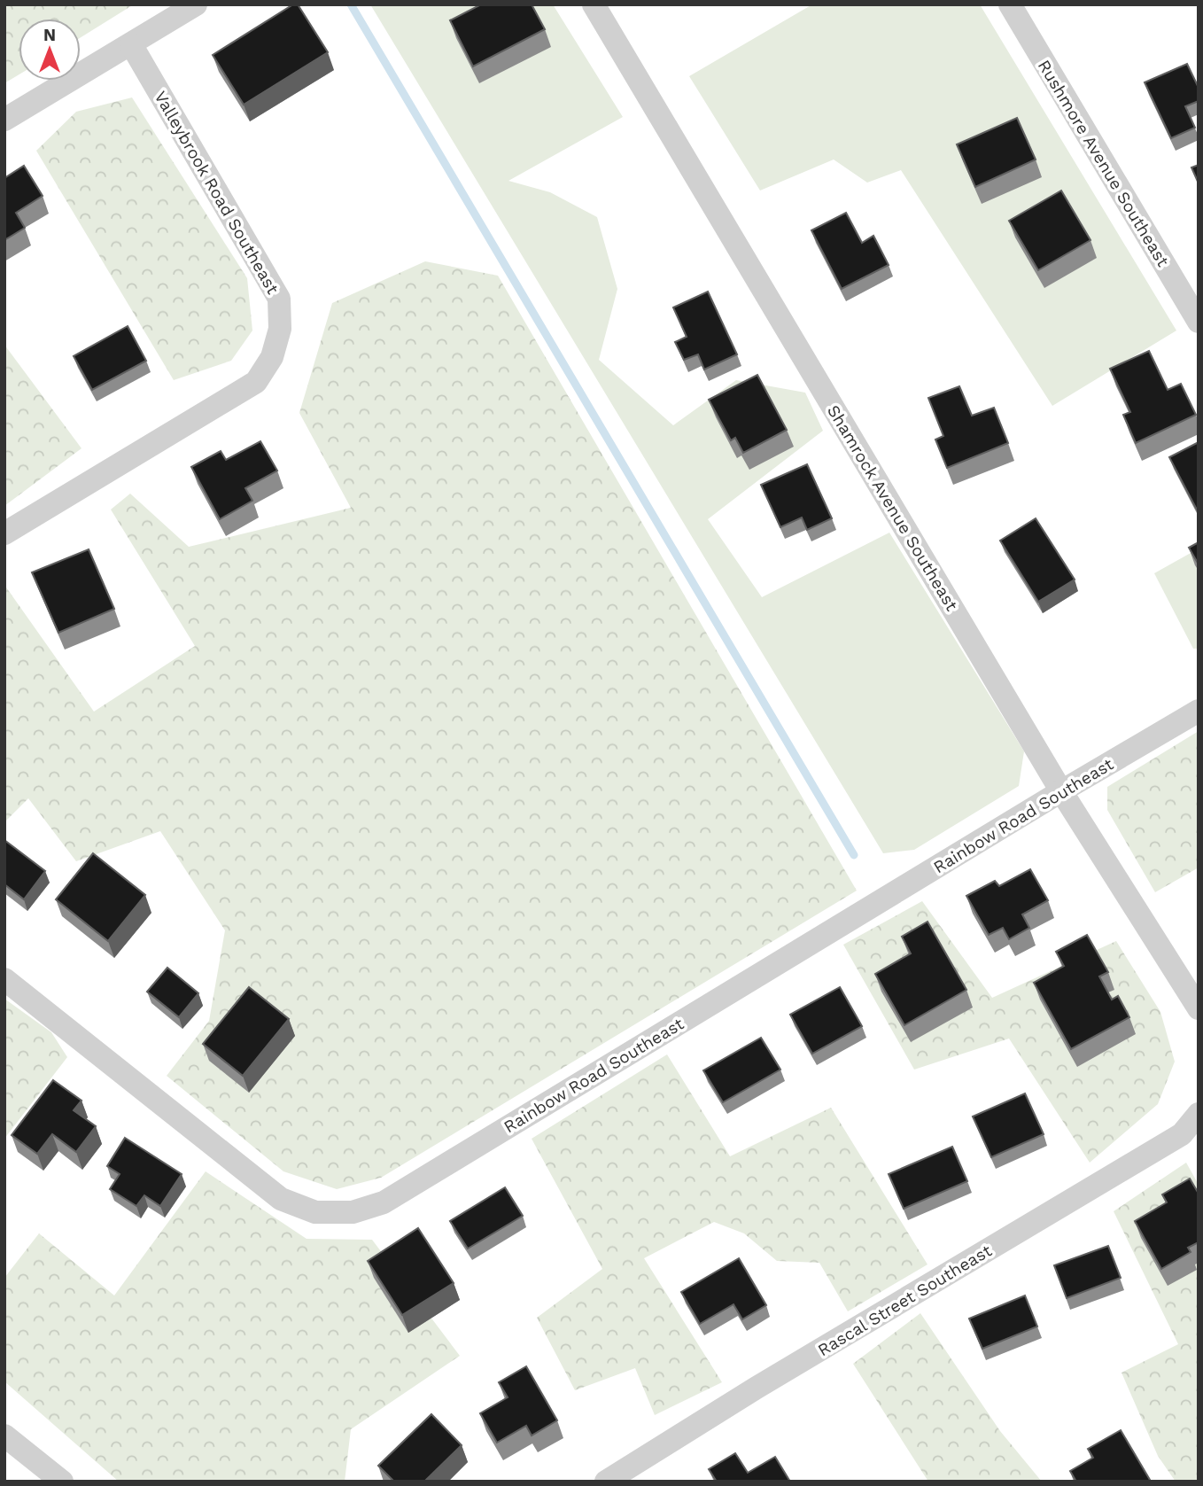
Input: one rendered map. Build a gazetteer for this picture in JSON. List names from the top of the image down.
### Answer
{
  "streets": {
    "street": [
      "Rushmore Avenue Southeast",
      "Valleybrook Road Southeast",
      "Shamrock Avenue Southeast",
      "Rainbow Road Southeast",
      "Rascal Street Southeast"
    ]
  },
  "crossings": [
    ["Shamrock Avenue Southeast", "Rainbow Road Southeast"]
  ],
  "north": "top"
}
